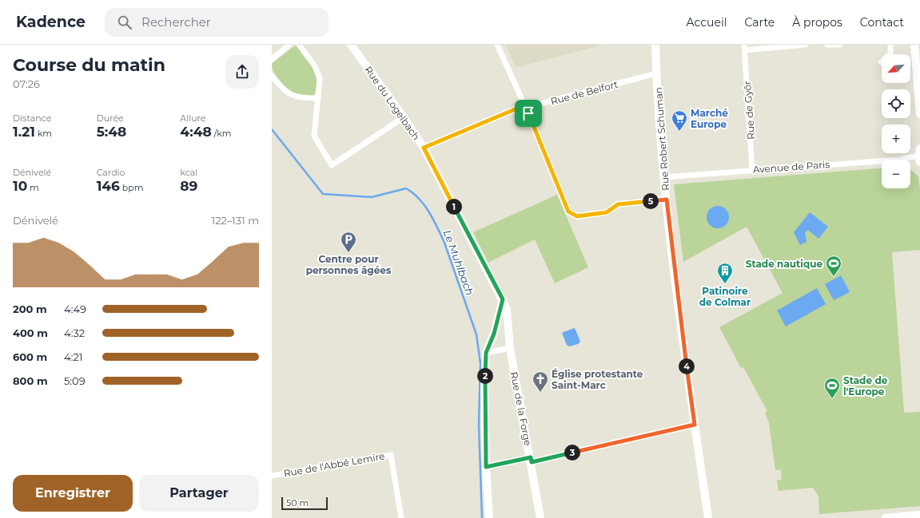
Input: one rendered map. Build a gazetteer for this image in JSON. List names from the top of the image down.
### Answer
{
  "streets": {
    "street": [
      "Rue de Belfort",
      "Rue du Logelbach",
      "Rue de Gyôr",
      "Rue Robert Schuman",
      "Avenue de Paris",
      "Rue de la Forge",
      "Rue de l'Abbé Lemire"
    ]
  },
  "crossings": [
    ["Rue de Belfort", "Rue du Logelbach"],
    ["Rue de Belfort", "Rue Robert Schuman"],
    ["Rue du Logelbach", "Rue de la Forge"],
    ["Rue de Gyôr", "Avenue de Paris"],
    ["Rue Robert Schuman", "Avenue de Paris"]
  ],
  "water": ["Le Muhlbach"],
  "places": {
    "supermarket": ["Marché Europe"],
    "parking": ["Centre pour personnes âgées"],
    "sports": ["Stade nautique", "Stade de l'Europe"],
    "building": ["Patinoire de Colmar"],
    "church": ["Église protestante Saint-Marc"]
  },
  "scale_bar": "50 m",
  "north": "bottom left",
  "page": {
    "header": "Kadence",
    "search": "Rechercher",
    "nav": [
      "Accueil",
      "Carte",
      "À propos",
      "Contact"
    ],
    "heading": ["Course du matin", "07:26"],
    "map_buttons": ["+", "−"],
    "stats": [
      ["Distance", "1.21 km"],
      ["Durée", "5:48"],
      ["Allure", "4:48 /km"],
      ["Dénivelé", "10 m"],
      ["Cardio", "146 bpm"],
      ["kcal", "89"]
    ],
    "pins": [
      "5",
      "1",
      "4",
      "2",
      "3"
    ],
    "chart": ["Dénivelé", "122–131 m"],
    "list": [
      {
        "name": "200 m",
        "note": "4:49"
      },
      {
        "name": "400 m",
        "note": "4:32"
      },
      {
        "name": "600 m",
        "note": "4:21"
      },
      {
        "name": "800 m",
        "note": "5:09"
      }
    ],
    "buttons": ["Enregistrer", "Partager"],
    "scale": "50 m"
  }
}
